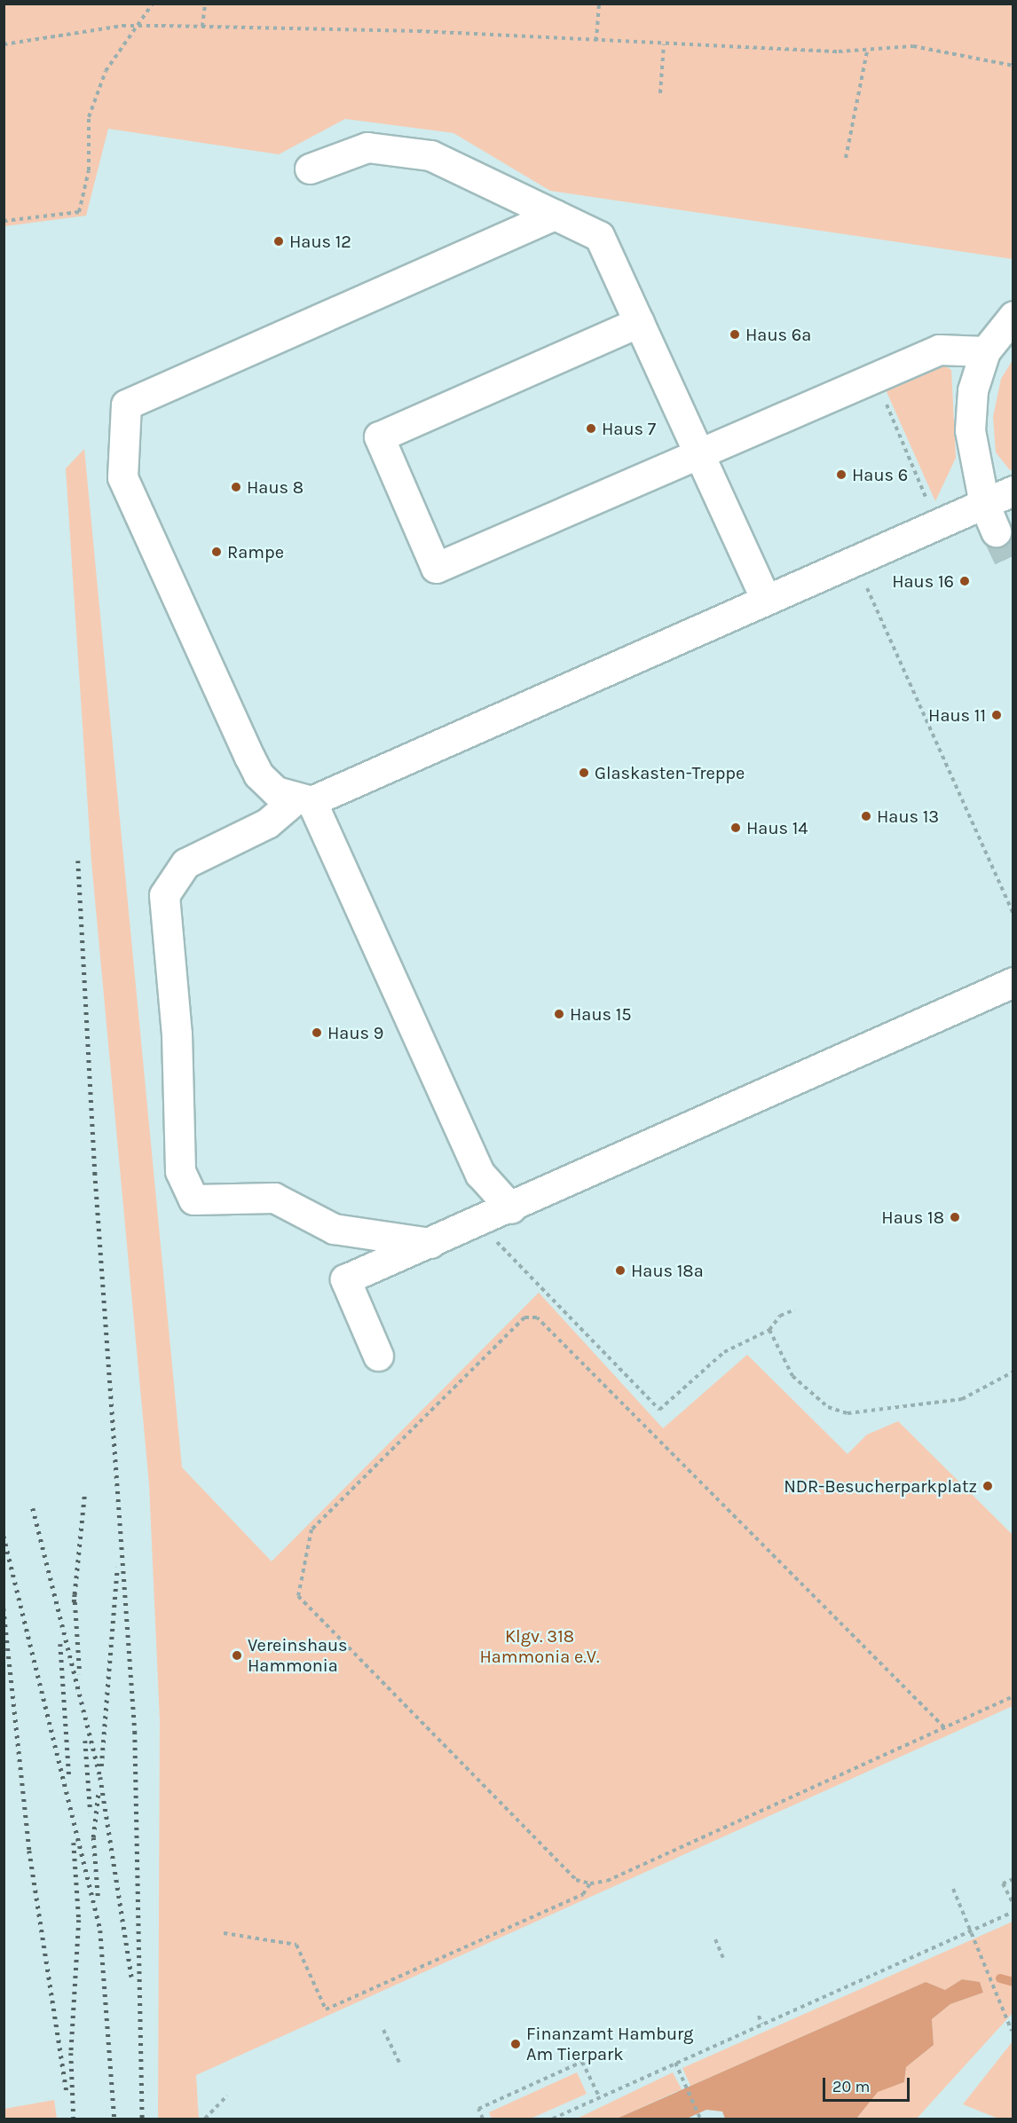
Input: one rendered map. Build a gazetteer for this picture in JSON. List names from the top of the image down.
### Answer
{
  "parks": ["Klgv. 318 Hammonia e.V."],
  "places": [
    "Haus 12",
    "Haus 6a",
    "Haus 7",
    "Haus 6",
    "Haus 8",
    "Rampe",
    "Haus 16",
    "Haus 11",
    "Glaskasten-Treppe",
    "Haus 13",
    "Haus 14",
    "Haus 15",
    "Haus 9",
    "Haus 18",
    "Haus 18a",
    "NDR-Besucherparkplatz",
    "Vereinshaus Hammonia",
    "Finanzamt Hamburg Am Tierpark"
  ],
  "scale_bar": "20 m"
}
